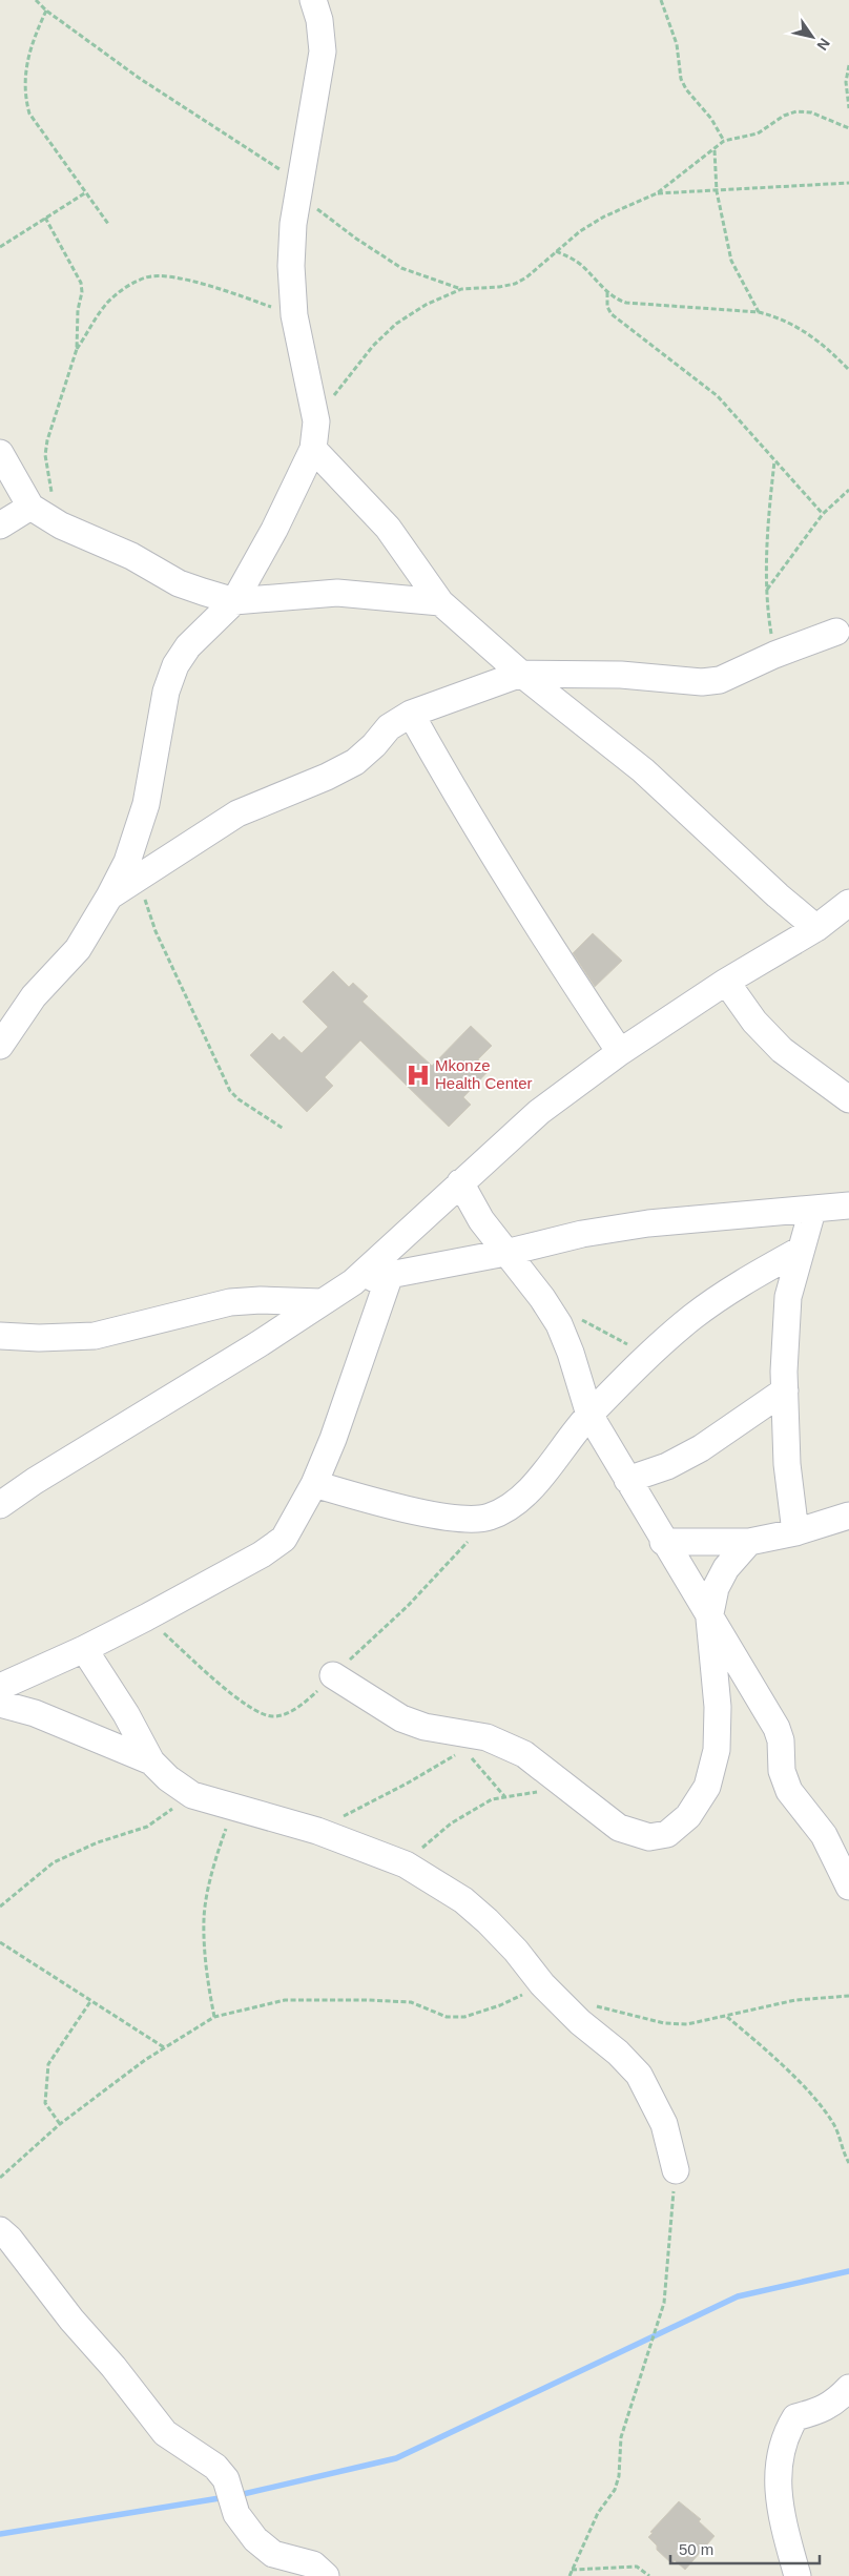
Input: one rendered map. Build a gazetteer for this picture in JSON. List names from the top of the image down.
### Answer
{
  "places": {
    "hospital": ["Mkonze Health Center"]
  },
  "scale_bar": "50 m",
  "north": "bottom right"
}
